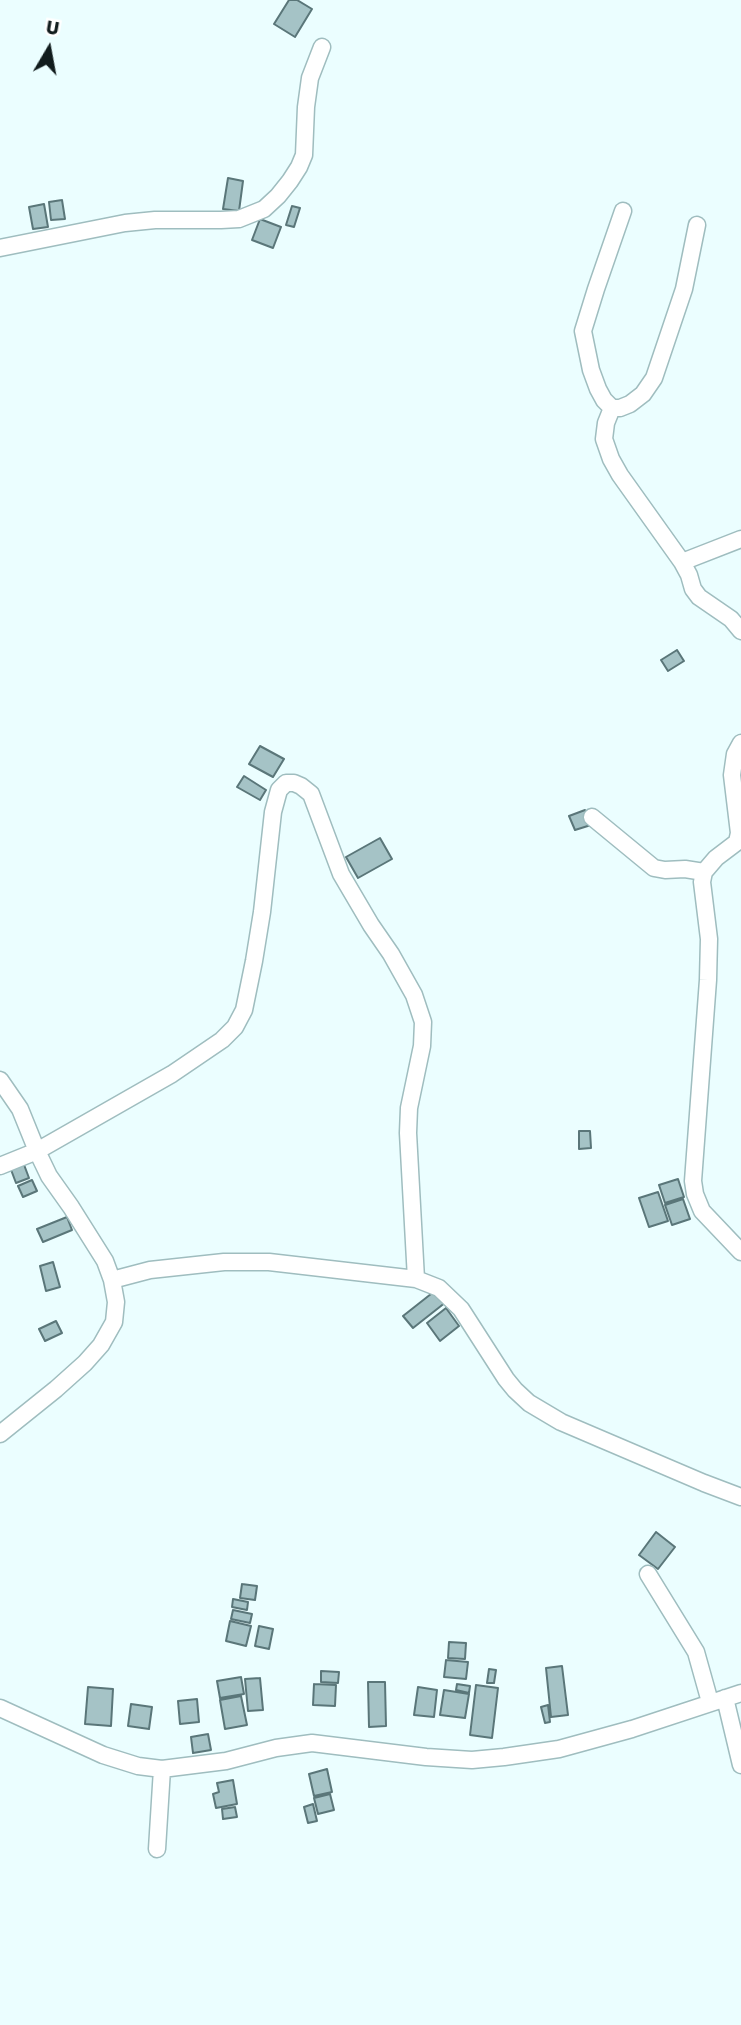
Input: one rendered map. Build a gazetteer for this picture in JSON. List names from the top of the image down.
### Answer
{
  "north": "top"
}
